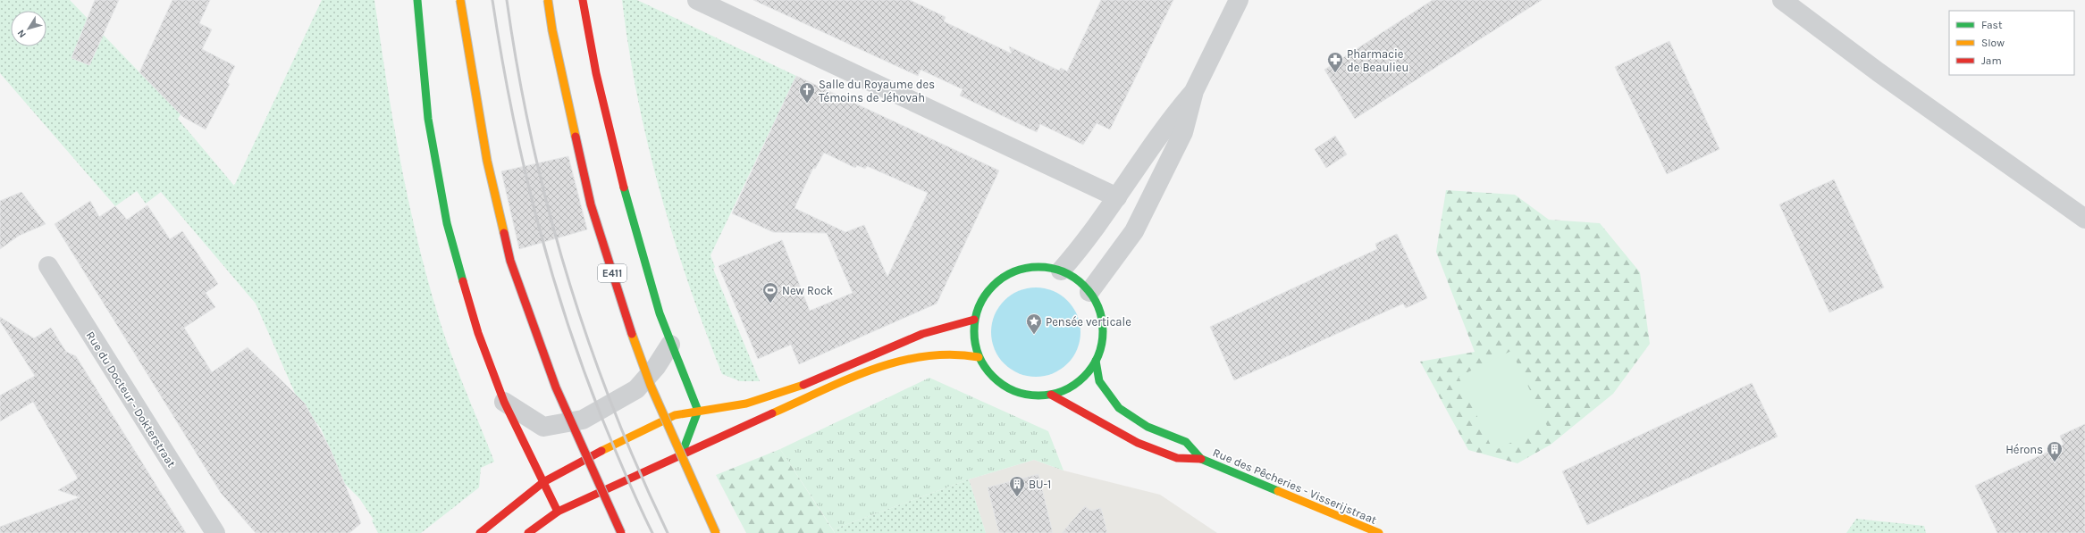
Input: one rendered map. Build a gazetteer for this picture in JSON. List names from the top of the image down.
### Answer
{
  "streets": {
    "main road": ["E411", "Rue des Pêcheries - Visserijstraat"],
    "street": ["Rue du Docteur - Dokterstraat"]
  },
  "places": {
    "pharmacy": ["Pharmacie de Beaulieu"],
    "church": ["Salle du Royaume des Témoins de Jéhovah"],
    "sports": ["New Rock"],
    "place": ["Pensée verticale"],
    "building": ["Hérons", "BU-1"]
  },
  "legend": ["Fast", "Slow", "Jam"],
  "north": "bottom left"
}
